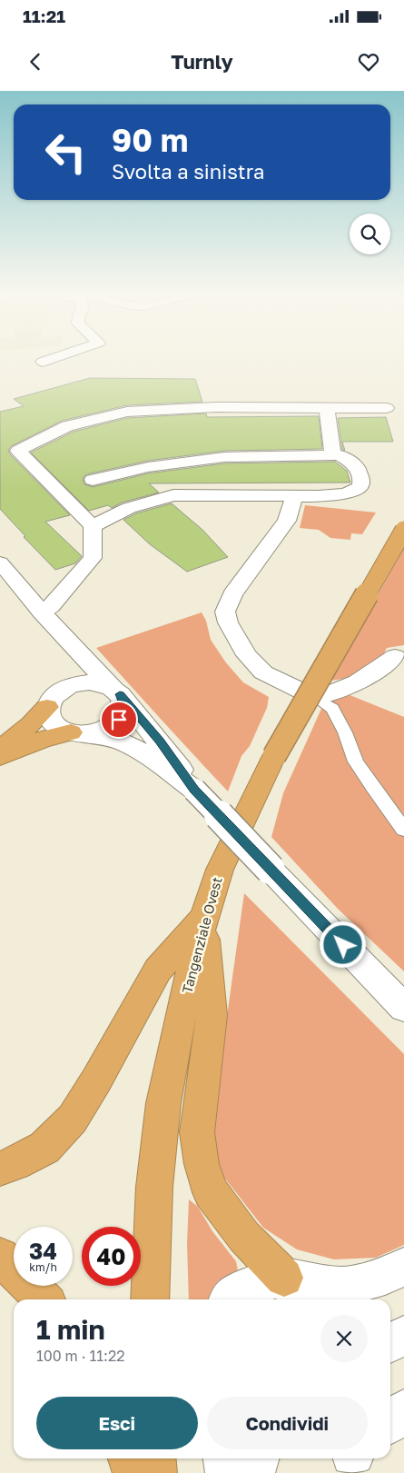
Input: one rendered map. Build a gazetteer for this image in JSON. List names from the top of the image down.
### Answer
{
  "streets": {
    "highway": ["Tangenziale Ovest"]
  },
  "page": {
    "status": "11:21",
    "header": "Turnly",
    "turn": ["90 m", "Svolta a sinistra"],
    "speed": "34 km/h",
    "limit": "40",
    "heading": ["1 min", "100 m · 11:22"],
    "buttons": ["Esci", "Condividi"]
  }
}
